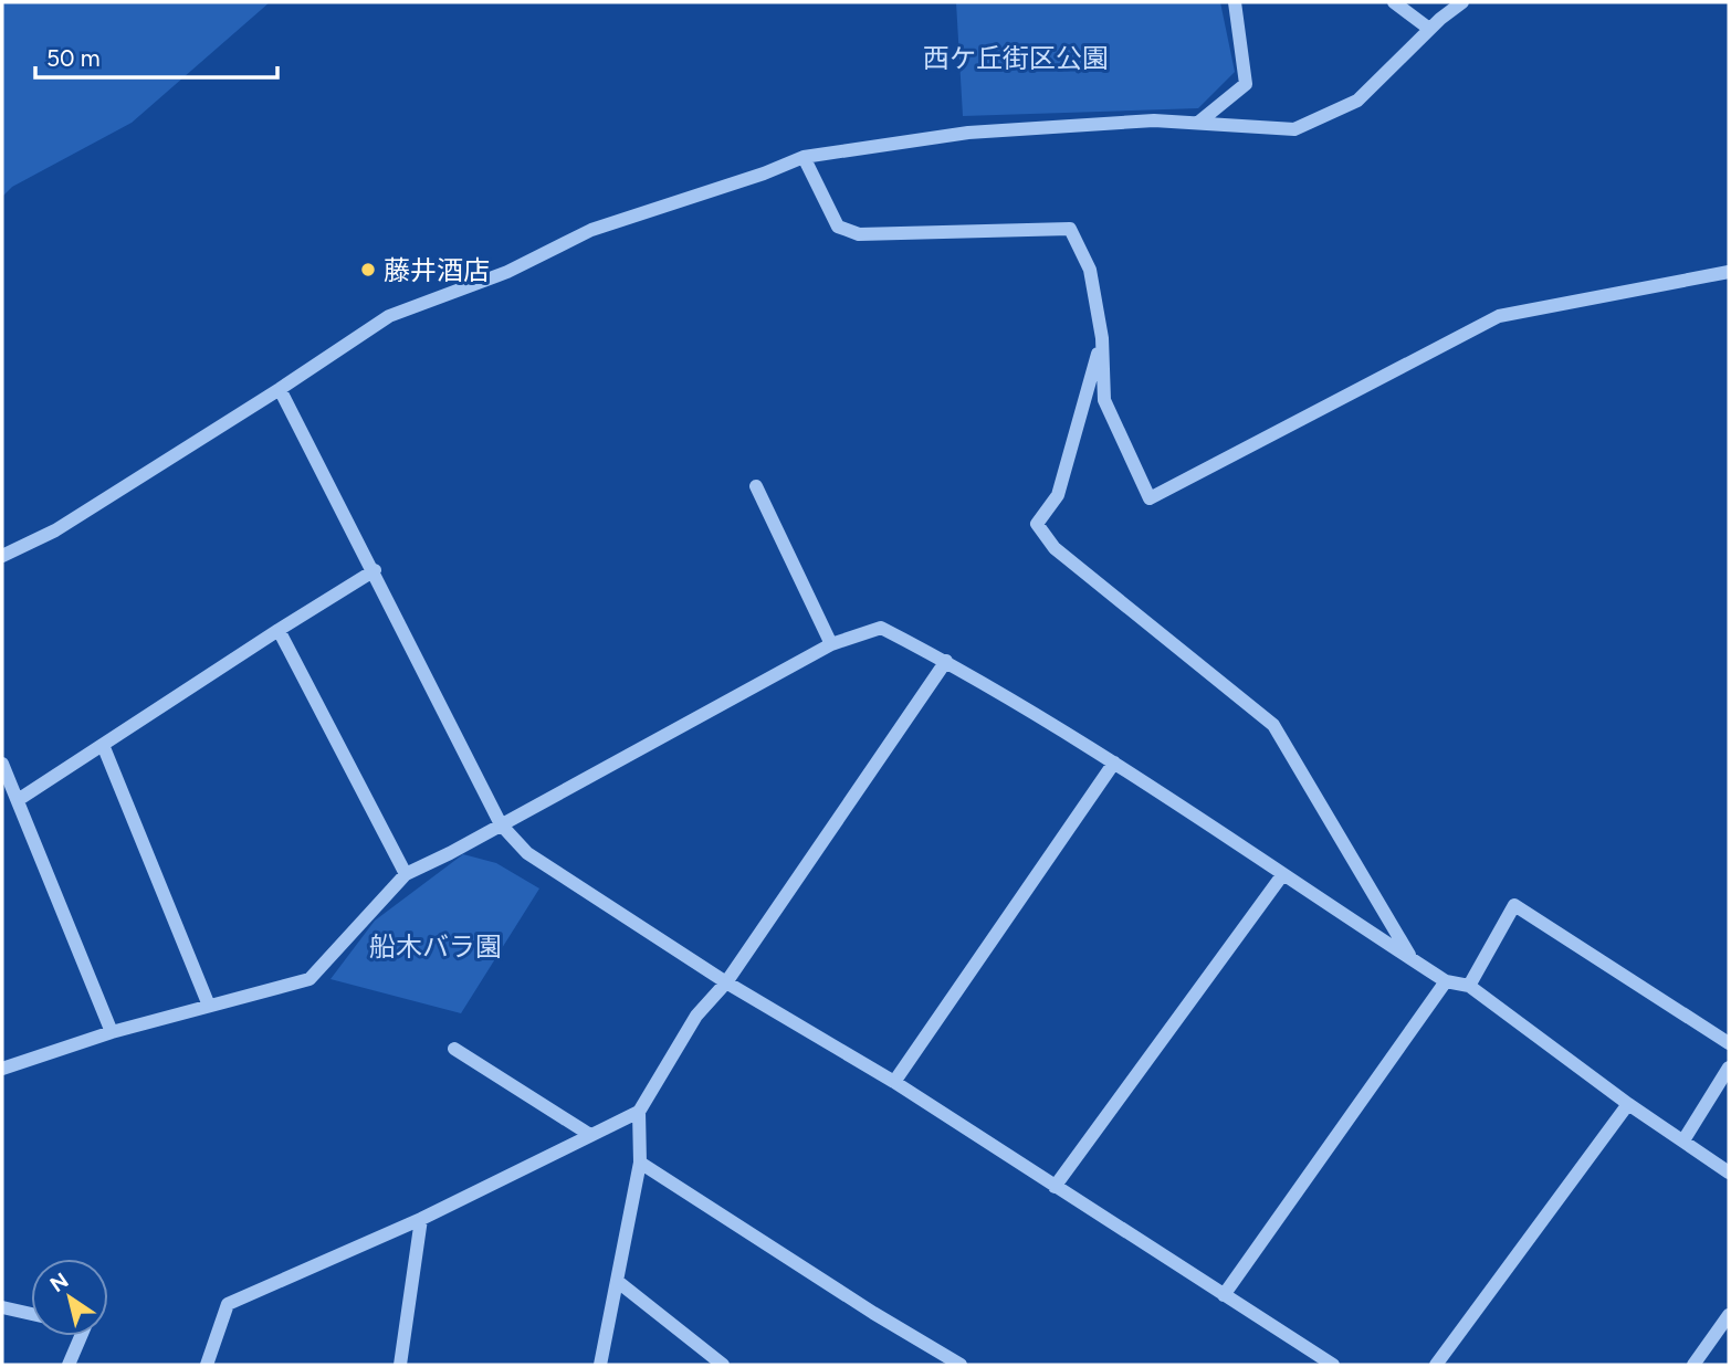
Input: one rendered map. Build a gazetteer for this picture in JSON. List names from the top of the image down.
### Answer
{
  "parks": ["西ケ丘街区公園", "船木バラ園"],
  "places": ["藤井酒店"],
  "scale_bar": "50 m",
  "north": "top left"
}
